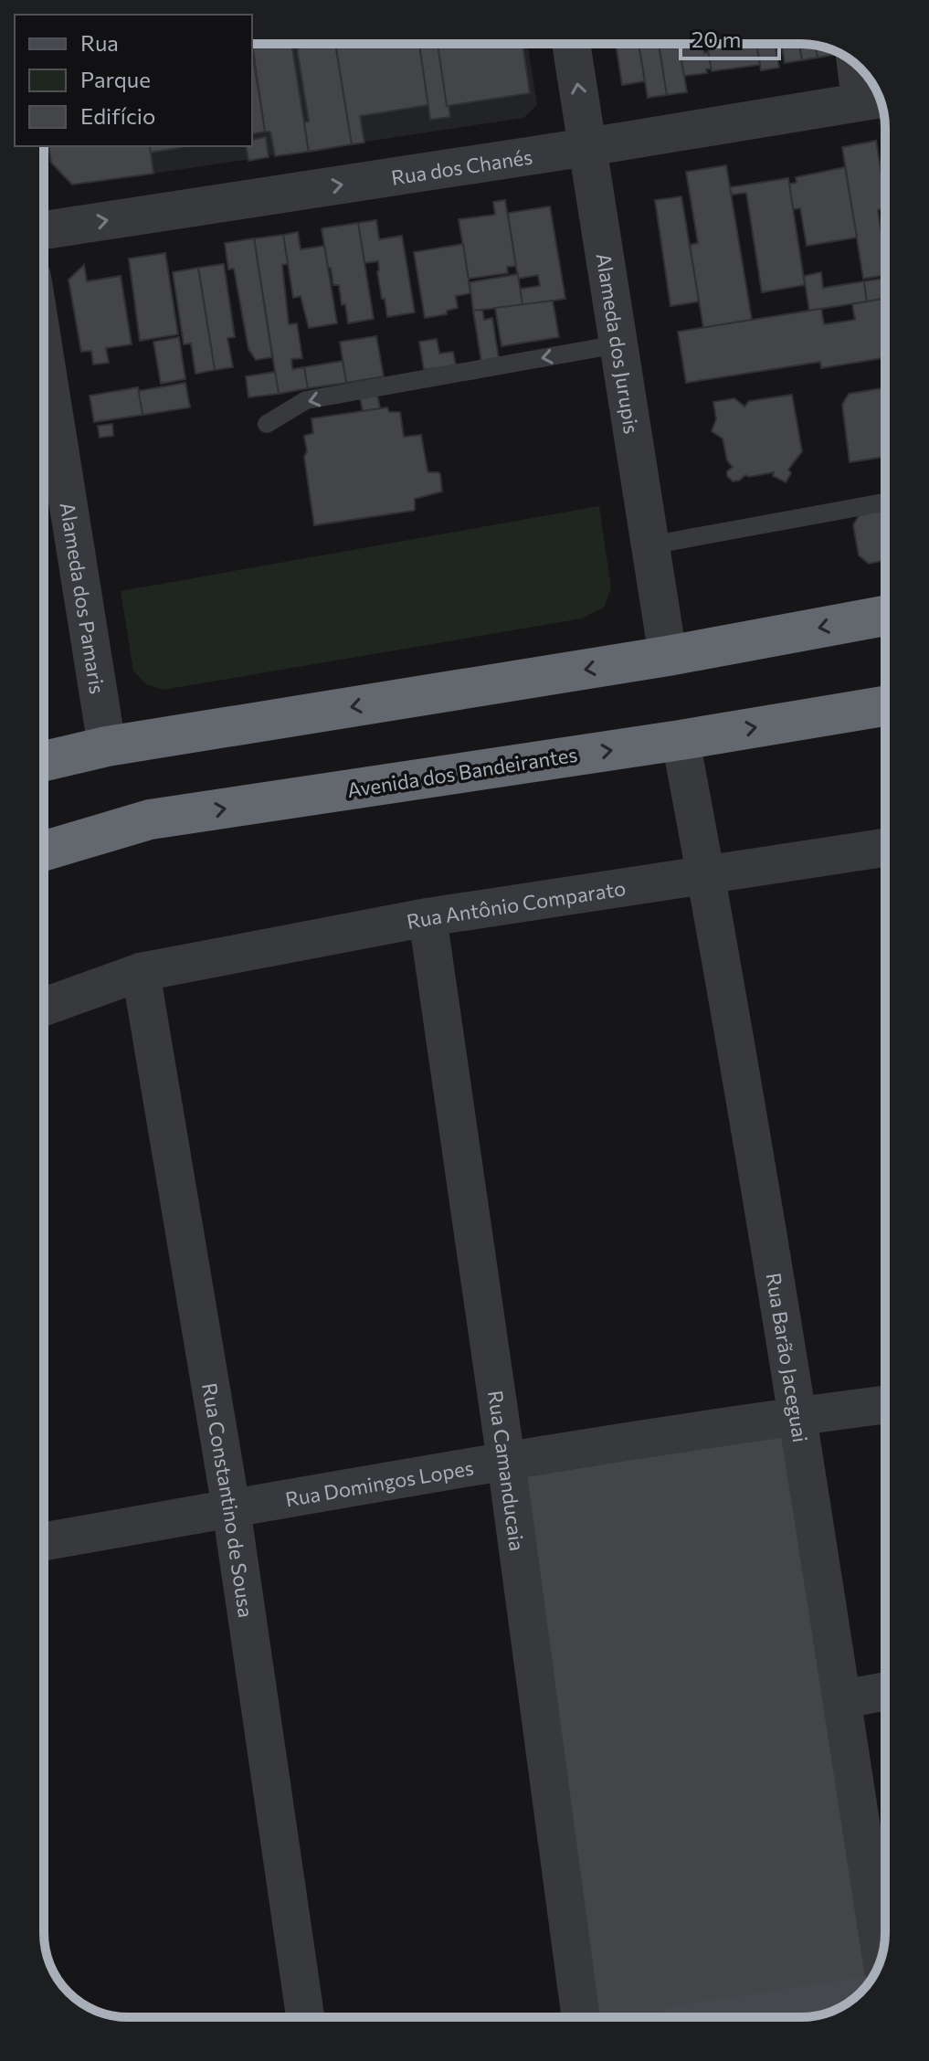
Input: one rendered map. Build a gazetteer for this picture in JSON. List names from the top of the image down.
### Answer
{
  "streets": {
    "highway": ["Avenida dos Bandeirantes"],
    "street": [
      "Rua dos Chanés",
      "Alameda dos Jurupis",
      "Alameda dos Pamaris",
      "Rua Antônio Comparato",
      "Rua Barão Jaceguai",
      "Rua Camanducaia",
      "Rua Domingos Lopes",
      "Rua Constantino de Sousa"
    ]
  },
  "crossings": [
    ["Rua dos Chanés", "Alameda dos Jurupis"],
    ["Avenida dos Bandeirantes", "Rua Barão Jaceguai"],
    ["Rua Antônio Comparato", "Rua Barão Jaceguai"],
    ["Rua Antônio Comparato", "Rua Camanducaia"],
    ["Rua Antônio Comparato", "Rua Constantino de Sousa"],
    ["Rua Barão Jaceguai", "Rua Domingos Lopes"],
    ["Rua Camanducaia", "Rua Domingos Lopes"],
    ["Rua Domingos Lopes", "Rua Constantino de Sousa"]
  ],
  "one_way": ["Rua dos Chanés"],
  "legend": ["Rua", "Parque", "Edifício"],
  "scale_bar": "20 m"
}
